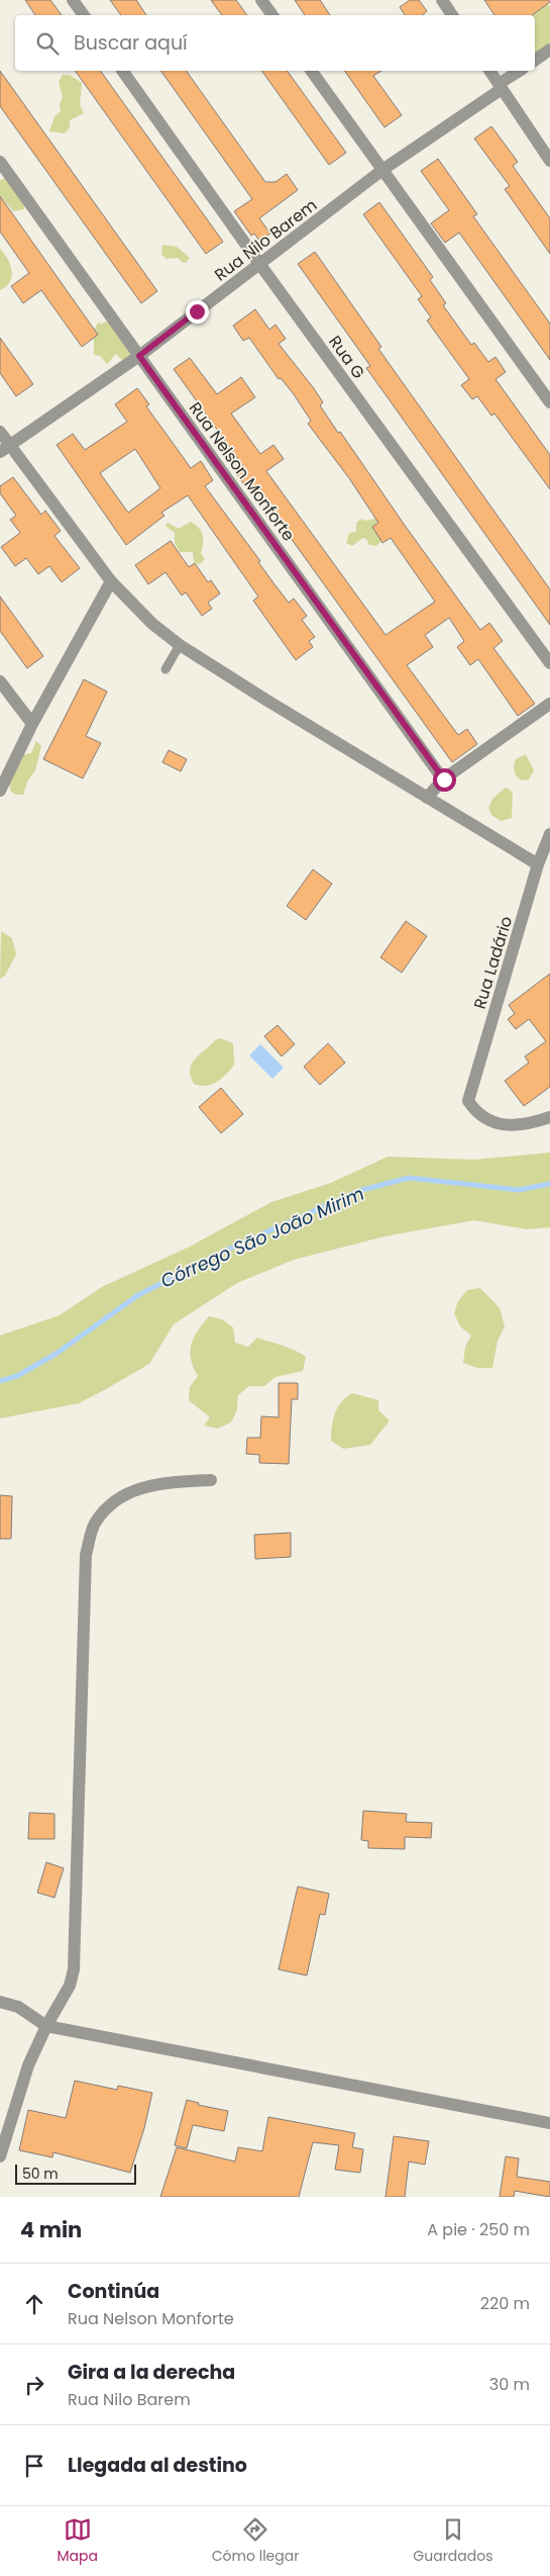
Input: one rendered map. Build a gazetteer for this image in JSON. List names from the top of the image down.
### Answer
{
  "streets": {
    "street": [
      "Rua Nilo Barem",
      "Rua G",
      "Rua Nelson Monforte",
      "Rua Ladário"
    ]
  },
  "crossings": [
    ["Rua Nilo Barem", "Rua G"],
    ["Rua Nilo Barem", "Rua Nelson Monforte"]
  ],
  "water": ["Córrego São João Mirim"],
  "scale_bar": "50 m",
  "page": {
    "search": "Buscar aquí",
    "scale": "50 m",
    "heading": ["4 min", "A pie · 250 m"],
    "list": [
      ["Continúa", "Rua Nelson Monforte", "220 m"],
      ["Gira a la derecha", "Rua Nilo Barem", "30 m"],
      "Llegada al destino"
    ],
    "nav": ["Mapa", "Cómo llegar", "Guardados"]
  }
}
